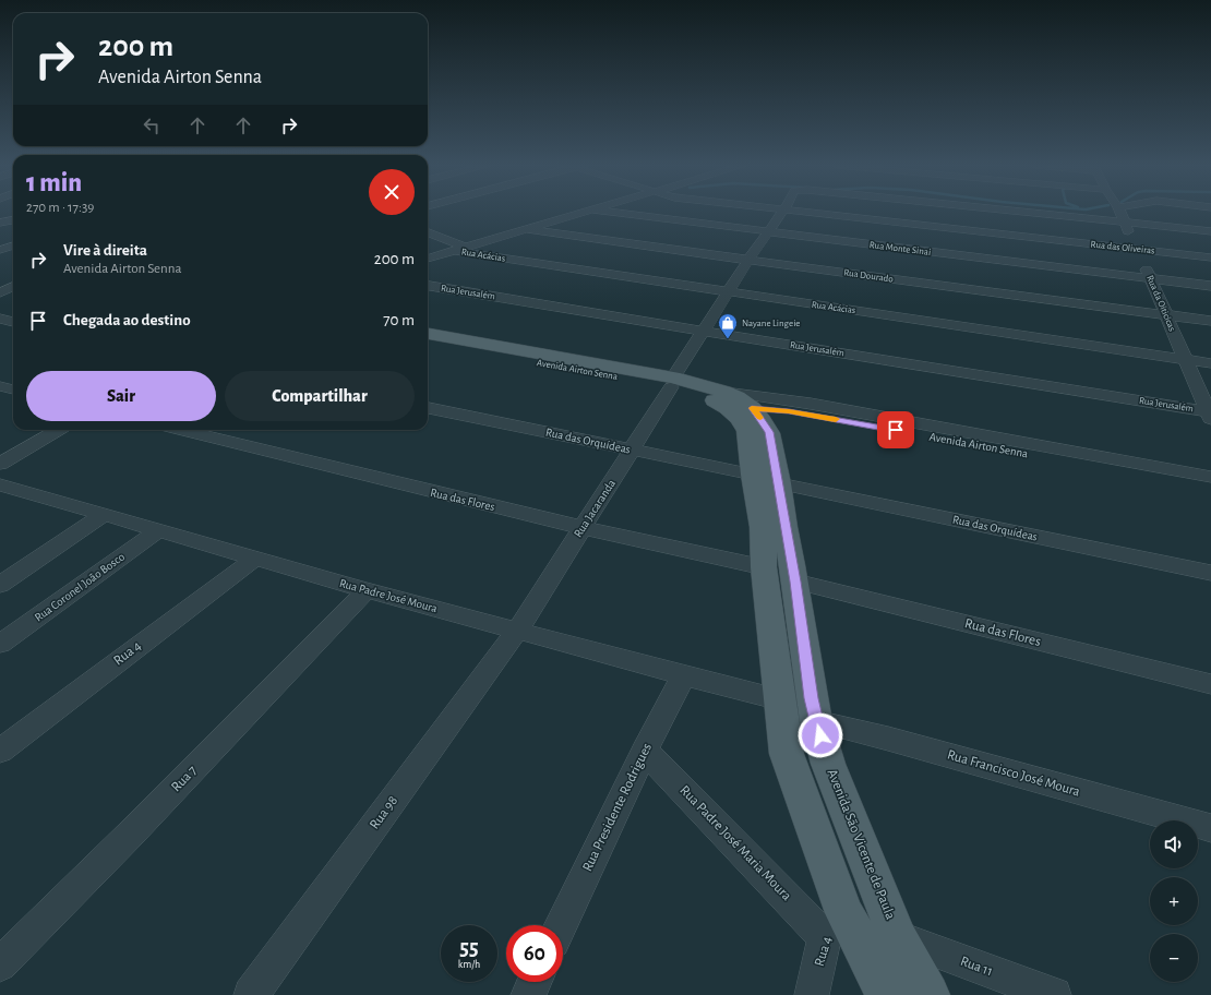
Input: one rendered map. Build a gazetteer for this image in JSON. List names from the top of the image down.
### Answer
{
  "streets": {
    "main road": ["Avenida Airton Senna", "Avenida São Vicente de Paula"],
    "street": [
      "Rua das Oliveiras",
      "Rua Monte Sinai",
      "Rua Acácias",
      "Rua Dourado",
      "Rua Jerusalém",
      "Rua da Oiticicas",
      "Rua das Orquídeas",
      "Rua das Flores",
      "Rua Jacaranda",
      "Rua Coronel João Bosco",
      "Rua Padre José Moura",
      "Rua 4",
      "Rua Francisco José Moura",
      "Rua 7",
      "Rua Presidente Rodrigues",
      "Rua 98",
      "Rua Padre José Maria Moura",
      "Rua 11"
    ]
  },
  "crossings": [
    ["Rua das Oliveiras", "Rua da Oiticicas"],
    ["Rua Monte Sinai", "Rua da Oiticicas"],
    ["Rua Monte Sinai", "Rua Jacaranda"],
    ["Rua Acácias", "Rua da Oiticicas"],
    ["Rua Acácias", "Rua Jacaranda"],
    ["Rua Dourado", "Rua da Oiticicas"],
    ["Rua Dourado", "Rua Jacaranda"],
    ["Rua Jerusalém", "Rua da Oiticicas"],
    ["Rua Jerusalém", "Rua Jacaranda"],
    ["Rua da Oiticicas", "Rua Jacaranda"],
    ["Avenida Airton Senna", "Rua Jacaranda"],
    ["Avenida Airton Senna", "Avenida São Vicente de Paula"],
    ["Rua das Orquídeas", "Rua Jacaranda"],
    ["Rua das Orquídeas", "Avenida São Vicente de Paula"],
    ["Rua das Flores", "Rua Jacaranda"],
    ["Rua das Flores", "Avenida São Vicente de Paula"],
    ["Rua Jacaranda", "Rua Padre José Moura"],
    ["Rua Jacaranda", "Rua 98"],
    ["Rua Coronel João Bosco", "Rua Padre José Moura"],
    ["Rua Padre José Moura", "Rua 4"],
    ["Rua Padre José Moura", "Rua 7"],
    ["Rua Padre José Moura", "Rua Presidente Rodrigues"],
    ["Rua Padre José Moura", "Rua 98"],
    ["Rua Padre José Moura", "Avenida São Vicente de Paula"],
    ["Rua 4", "Rua Padre José Maria Moura"],
    ["Rua 4", "Avenida São Vicente de Paula"],
    ["Rua Francisco José Moura", "Avenida São Vicente de Paula"],
    ["Rua Presidente Rodrigues", "Rua Padre José Maria Moura"],
    ["Rua Padre José Maria Moura", "Avenida São Vicente de Paula"],
    ["Avenida São Vicente de Paula", "Rua 11"]
  ],
  "places": {
    "shop": ["Nayane Lingeie"]
  },
  "page": {
    "turn": ["200 m", "Avenida Airton Senna"],
    "heading": ["1 min", "270 m · 17:39"],
    "list": [
      {
        "name": "Vire à direita",
        "note": "Avenida Airton Senna",
        "value": "200 m"
      },
      {
        "name": "Chegada ao destino",
        "value": "70 m"
      }
    ],
    "buttons": ["Sair", "Compartilhar"],
    "map_buttons": ["+", "−"],
    "speed": "55 km/h",
    "limit": "60"
  }
}
